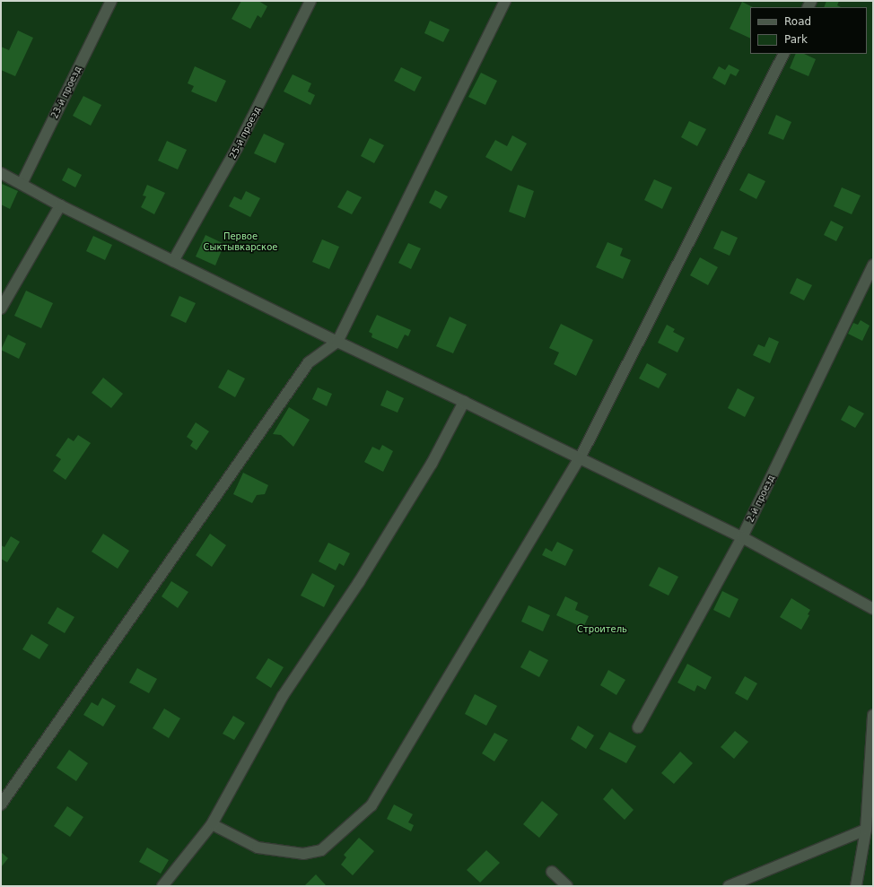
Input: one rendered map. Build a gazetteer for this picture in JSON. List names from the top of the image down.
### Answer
{
  "streets": {
    "street": ["23-й проезд", "25-й проезд", "2-й проезд"]
  },
  "parks": ["Первое Сыктывкарское", "Строитель"],
  "legend": ["Road", "Park"]
}
